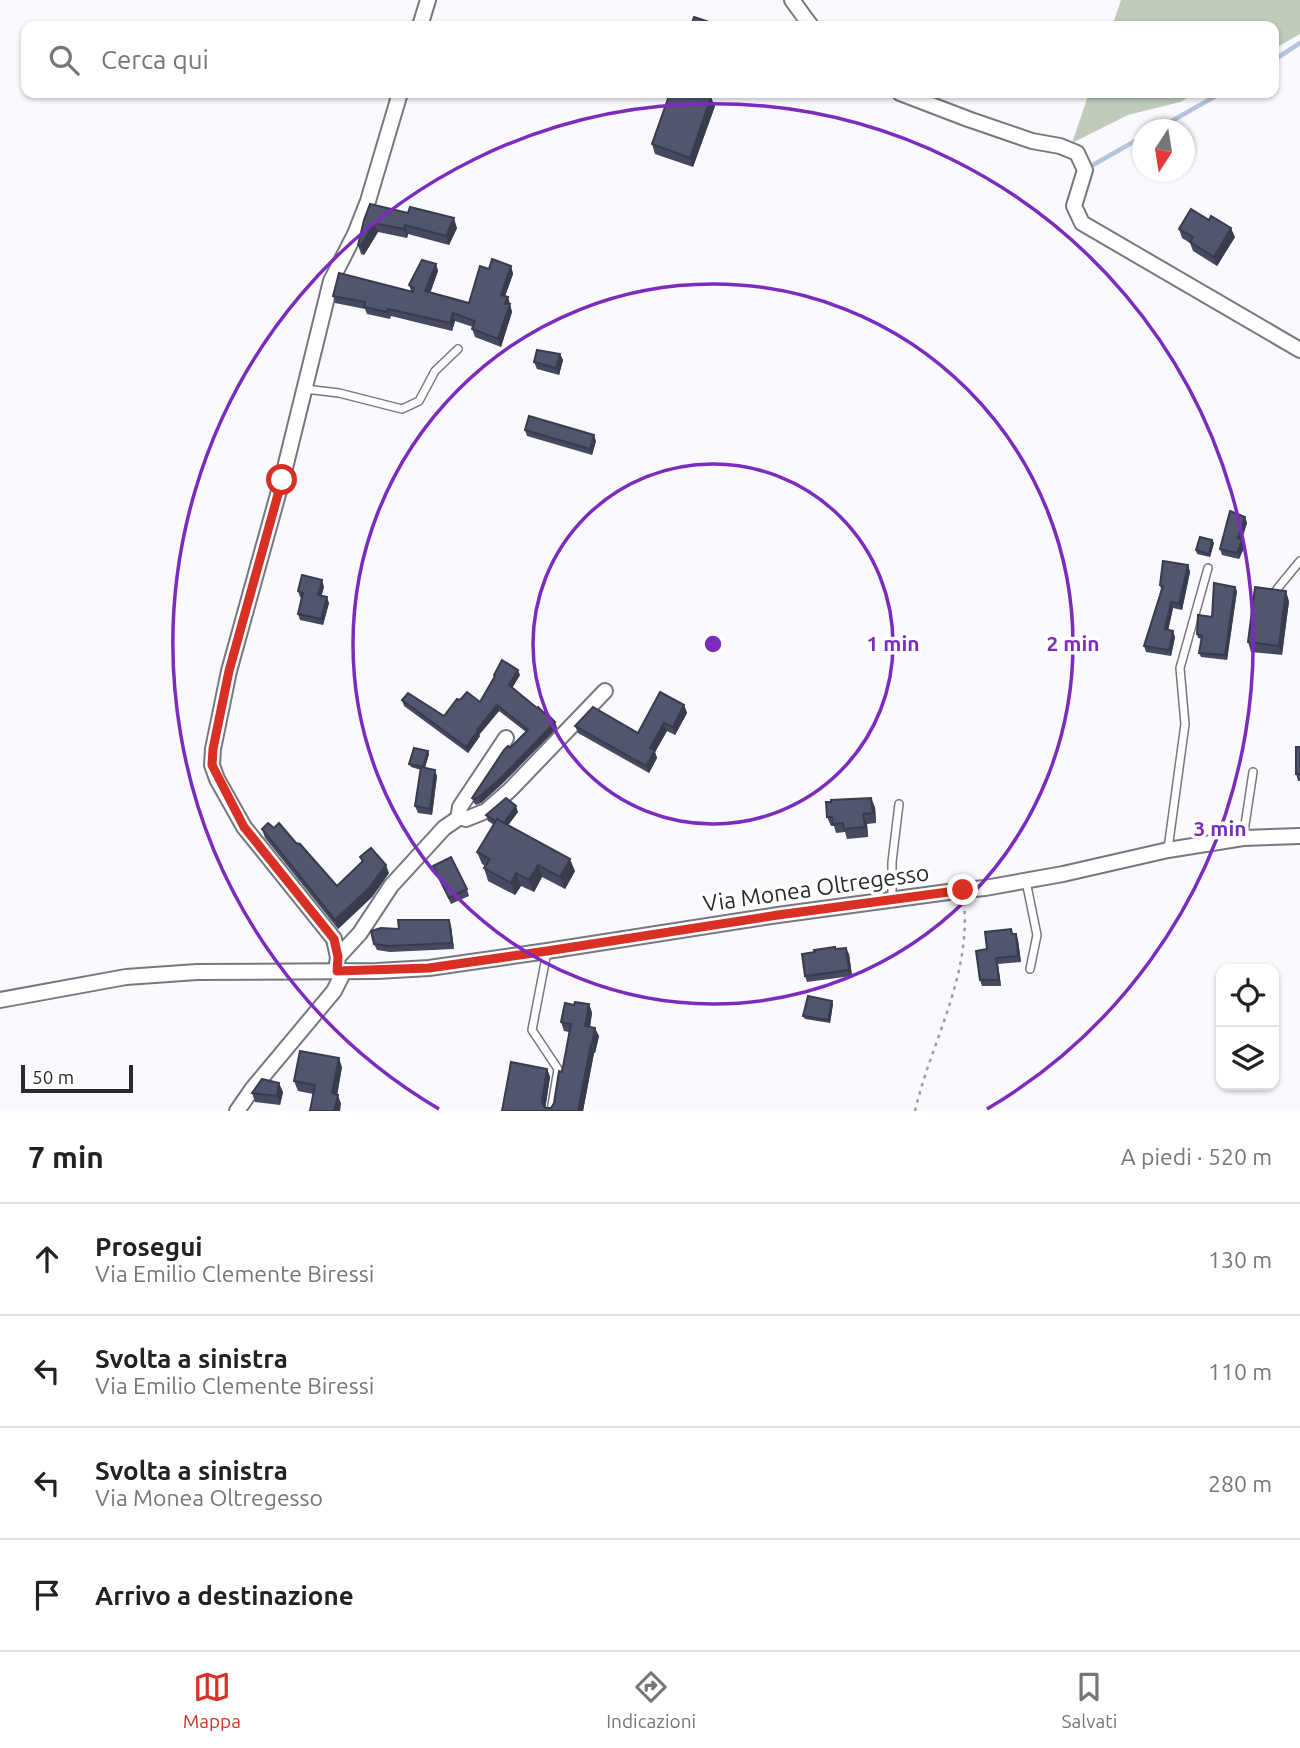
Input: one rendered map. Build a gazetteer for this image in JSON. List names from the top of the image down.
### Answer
{
  "streets": {
    "street": ["Via Monea Oltregesso"]
  },
  "scale_bar": "50 m",
  "north": "bottom",
  "page": {
    "search": "Cerca qui",
    "scale": "50 m",
    "heading": ["7 min", "A piedi · 520 m"],
    "list": [
      ["Prosegui", "Via Emilio Clemente Biressi", "130 m"],
      ["Svolta a sinistra", "Via Emilio Clemente Biressi", "110 m"],
      ["Svolta a sinistra", "Via Monea Oltregesso", "280 m"],
      "Arrivo a destinazione"
    ],
    "nav": ["Mappa", "Indicazioni", "Salvati"]
  },
  "rings": ["1 min", "2 min", "3 min"]
}
